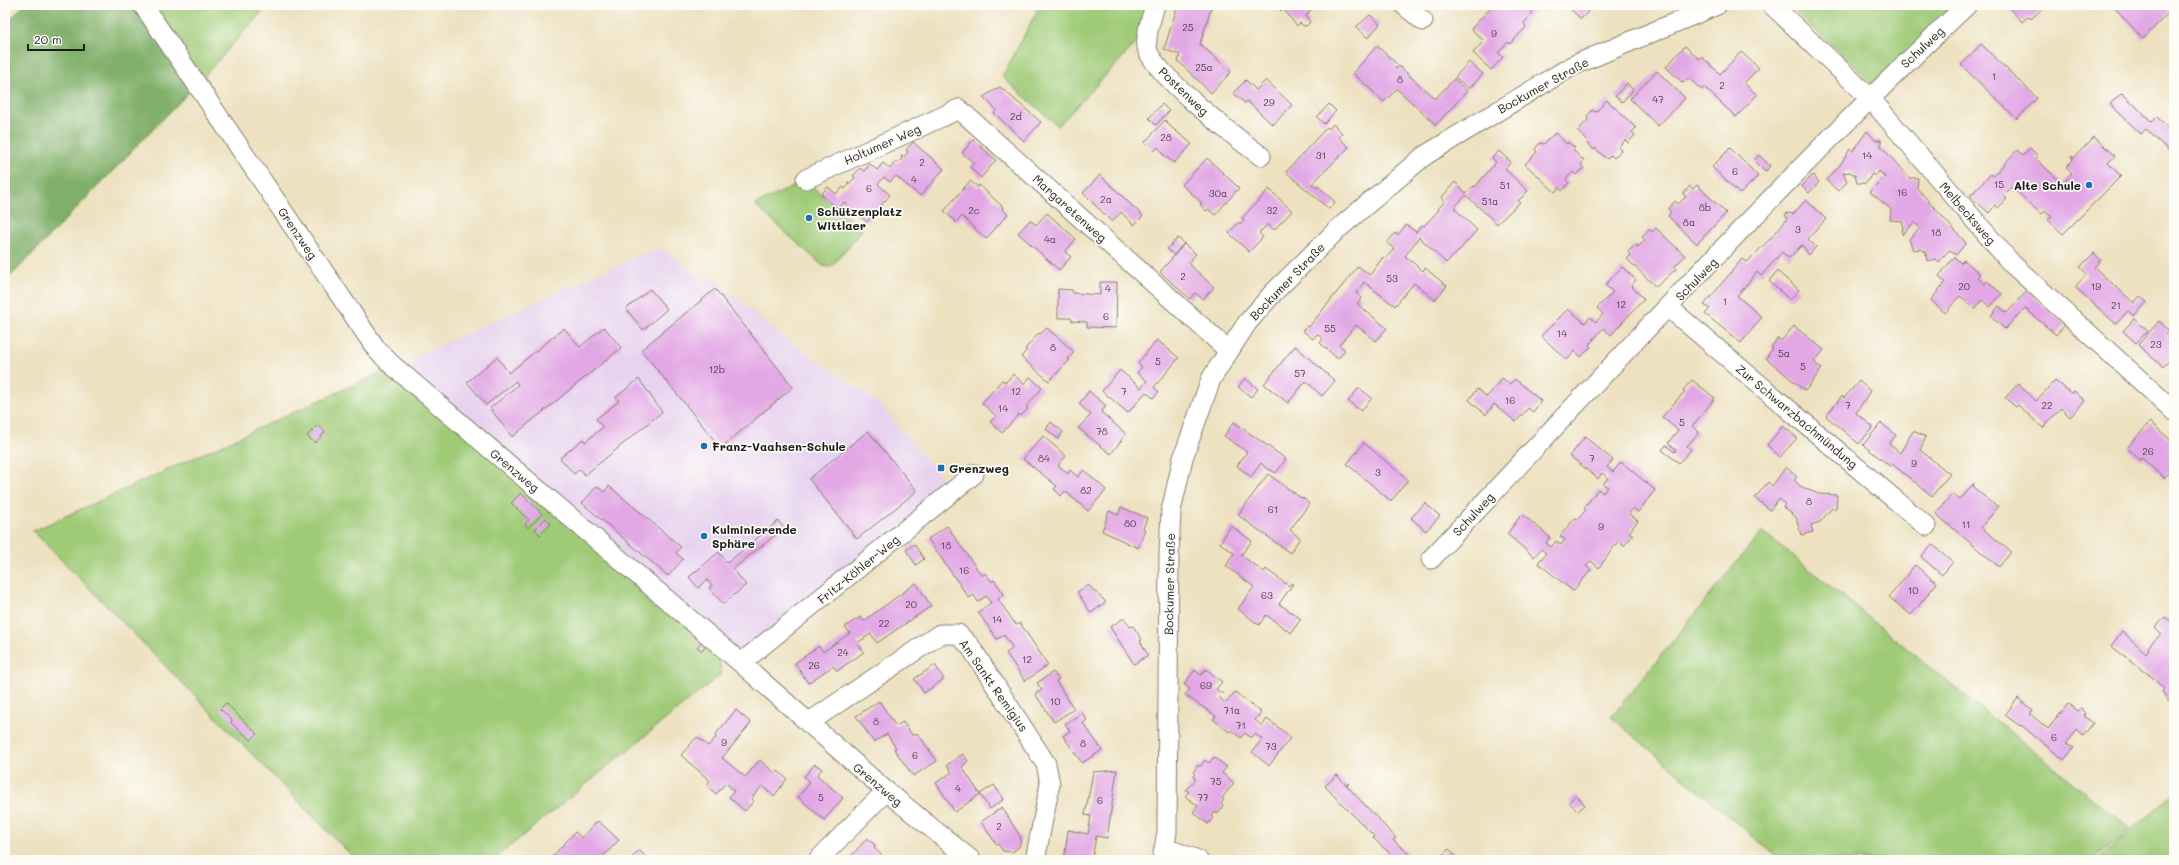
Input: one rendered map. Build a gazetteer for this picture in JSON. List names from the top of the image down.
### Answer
{
  "streets": {
    "street": [
      "Schulweg",
      "Bockumer Straße",
      "Postenweg",
      "Holtumer Weg",
      "Margaretenweg",
      "Melbecksweg",
      "Grenzweg",
      "Zur Schwarzbachmündung",
      "Fritz-Köhler-Weg",
      "Am Sankt Remigius"
    ]
  },
  "crossings": [
    ["Schulweg", "Melbecksweg"],
    ["Schulweg", "Zur Schwarzbachmündung"],
    ["Bockumer Straße", "Margaretenweg"],
    ["Holtumer Weg", "Margaretenweg"],
    ["Grenzweg", "Fritz-Köhler-Weg"],
    ["Grenzweg", "Am Sankt Remigius"]
  ],
  "places": {
    "other": [
      "Alte Schule",
      "Schützenplatz Wittlaer",
      "Franz-Vaahsen-Schule",
      "Kulminierende Sphäre"
    ],
    "transit": ["Grenzweg"]
  },
  "house_numbers": [
    "25",
    "9",
    "25a",
    "1",
    "8",
    "2",
    "47",
    "29",
    "2d",
    "28",
    "31",
    "14",
    "2",
    "6",
    "4",
    "15",
    "51",
    "6",
    "16",
    "30a",
    "2a",
    "51a",
    "8b",
    "2c",
    "32",
    "8a",
    "3",
    "18",
    "4a",
    "2",
    "53",
    "20",
    "19",
    "4",
    "1",
    "12",
    "21",
    "6",
    "55",
    "14",
    "23",
    "8",
    "5a",
    "5",
    "5",
    "12b",
    "57",
    "12",
    "7",
    "16",
    "7",
    "22",
    "14",
    "5",
    "78",
    "26",
    "84",
    "7",
    "9",
    "3",
    "82",
    "8",
    "61",
    "80",
    "11",
    "9",
    "18",
    "16",
    "10",
    "63",
    "20",
    "14",
    "22",
    "24",
    "12",
    "26",
    "69",
    "10",
    "71a",
    "8",
    "71",
    "6",
    "9",
    "8",
    "73",
    "6",
    "75",
    "4",
    "5",
    "77",
    "6",
    "2"
  ],
  "scale_bar": "20 m"
}
